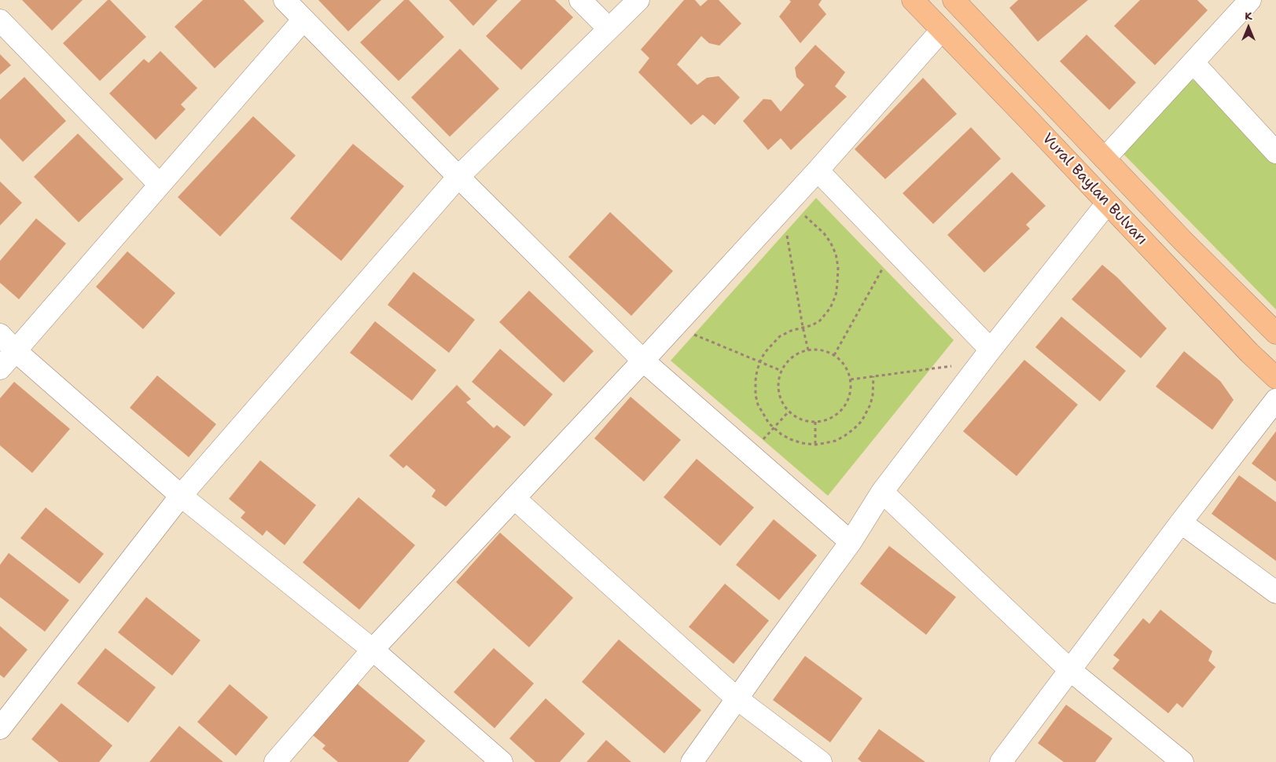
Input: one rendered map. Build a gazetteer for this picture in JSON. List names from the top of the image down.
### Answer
{
  "streets": {
    "main road": ["Vural Baylan Bulvarı"]
  },
  "north": "top"
}
